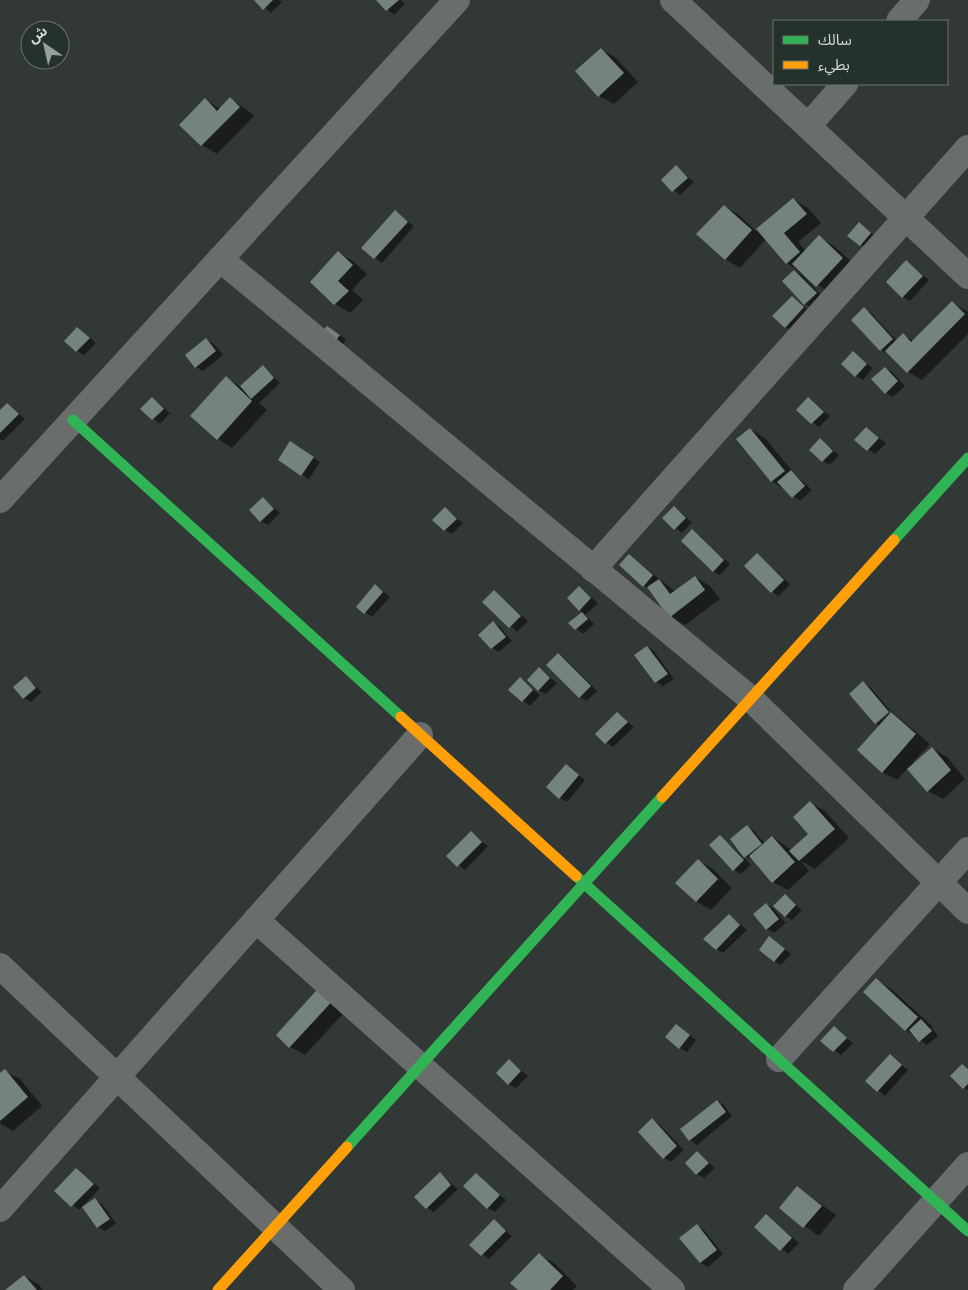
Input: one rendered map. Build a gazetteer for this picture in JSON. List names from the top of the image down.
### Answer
{
  "legend": ["سالك", "بطيء"],
  "north": "top left"
}
